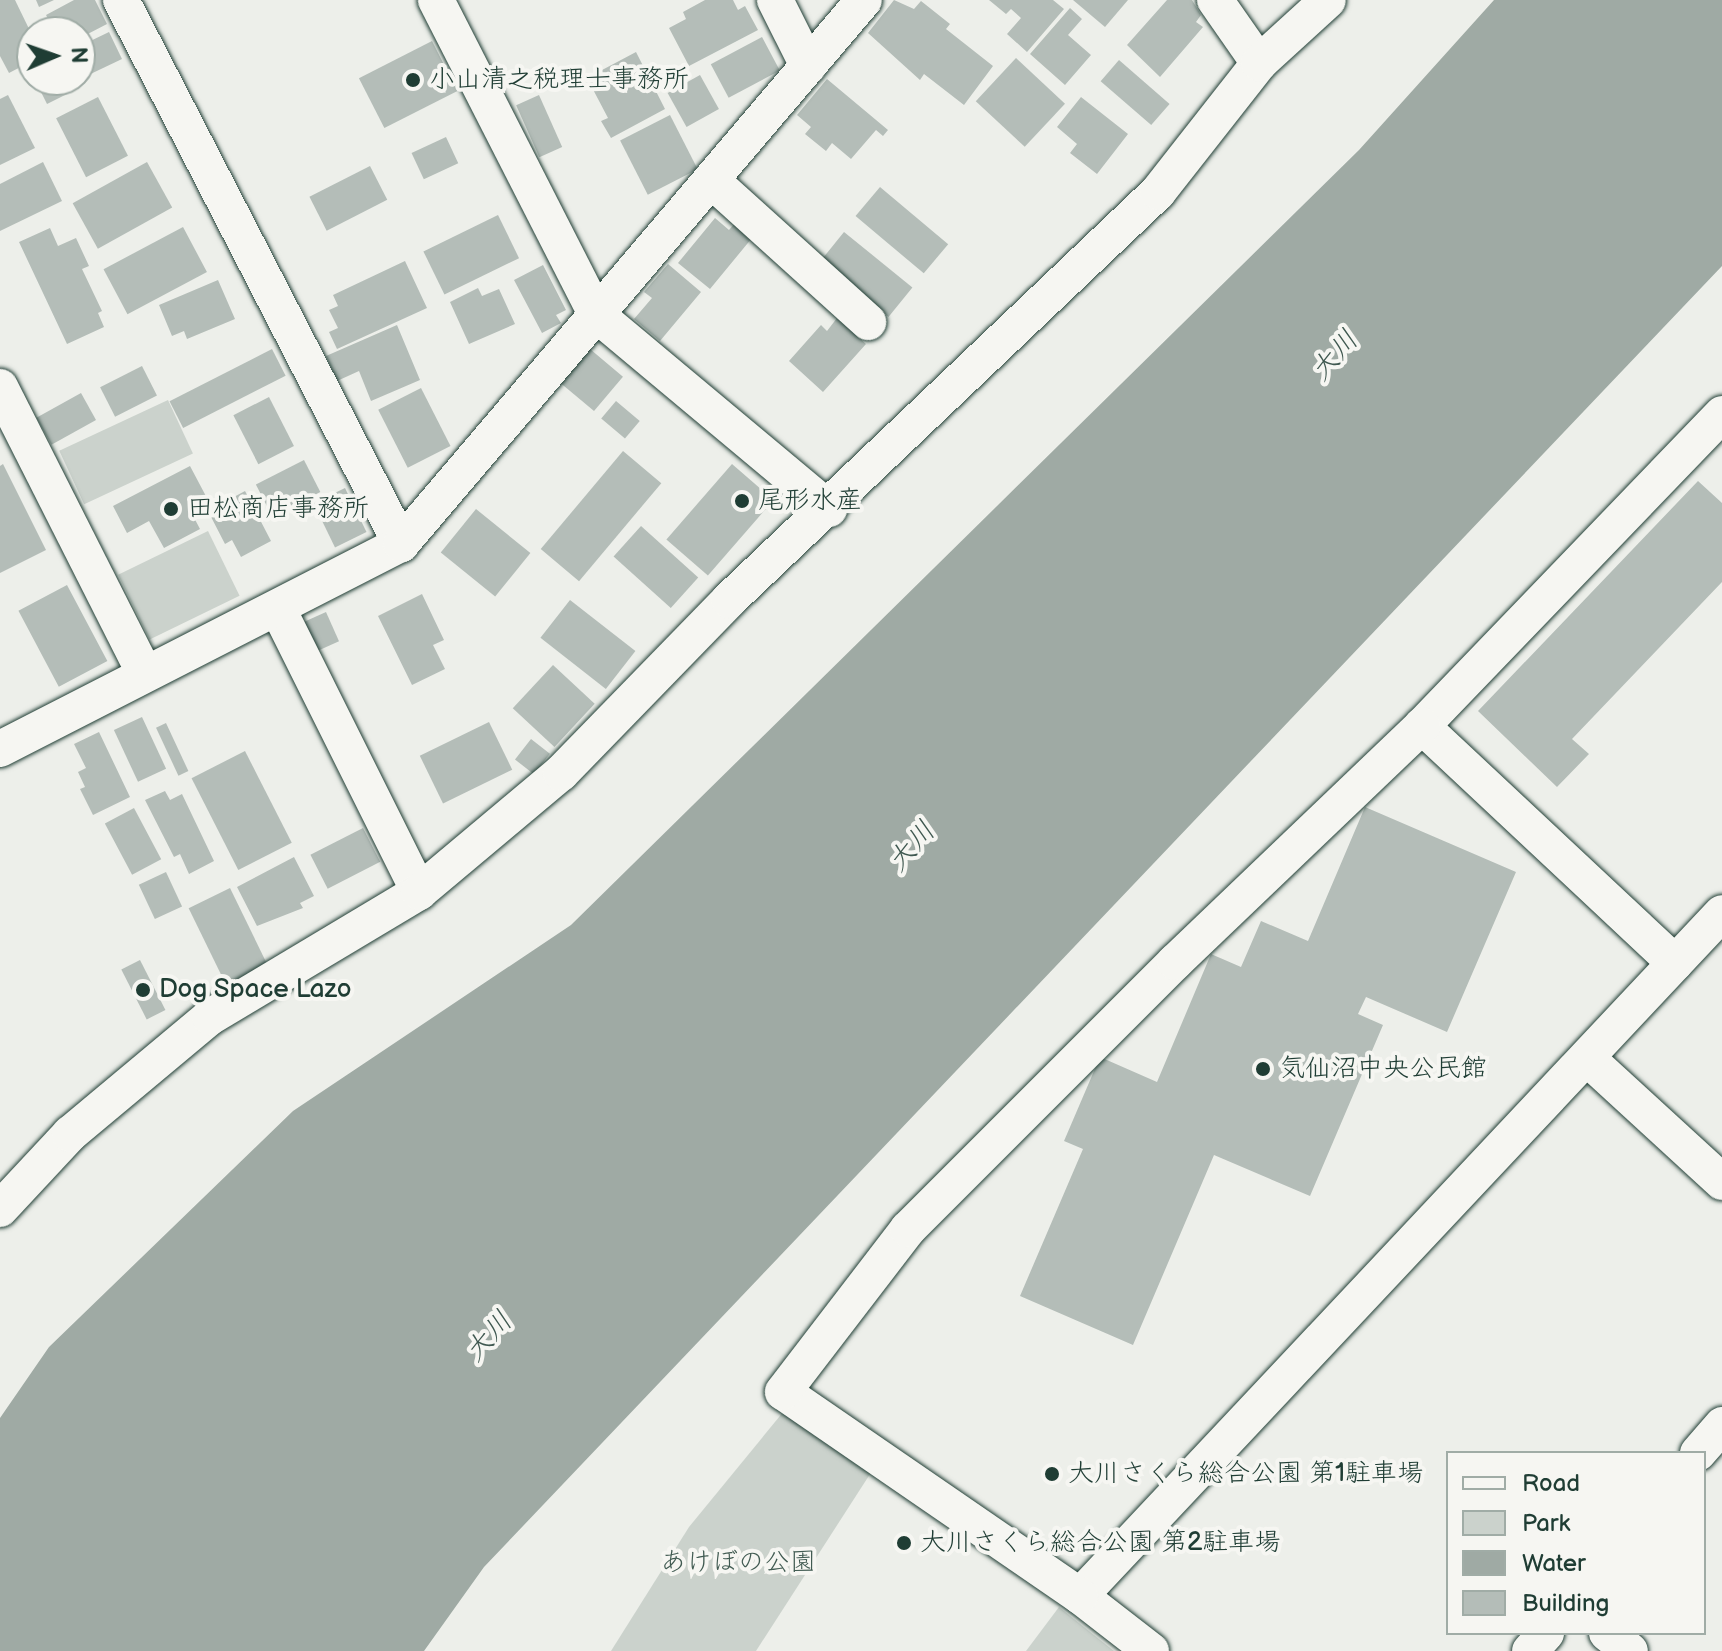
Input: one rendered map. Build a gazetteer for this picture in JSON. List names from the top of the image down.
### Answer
{
  "water": ["大川"],
  "parks": ["あけぼの公園"],
  "places": [
    "小山清之税理士事務所",
    "尾形水産",
    "田松商店事務所",
    "Dog Space Lazo",
    "気仙沼中央公民館",
    "大川さくら総合公園 第1駐車場",
    "大川さくら総合公園 第2駐車場"
  ],
  "legend": [
    "Road",
    "Park",
    "Water",
    "Building"
  ],
  "north": "right"
}
